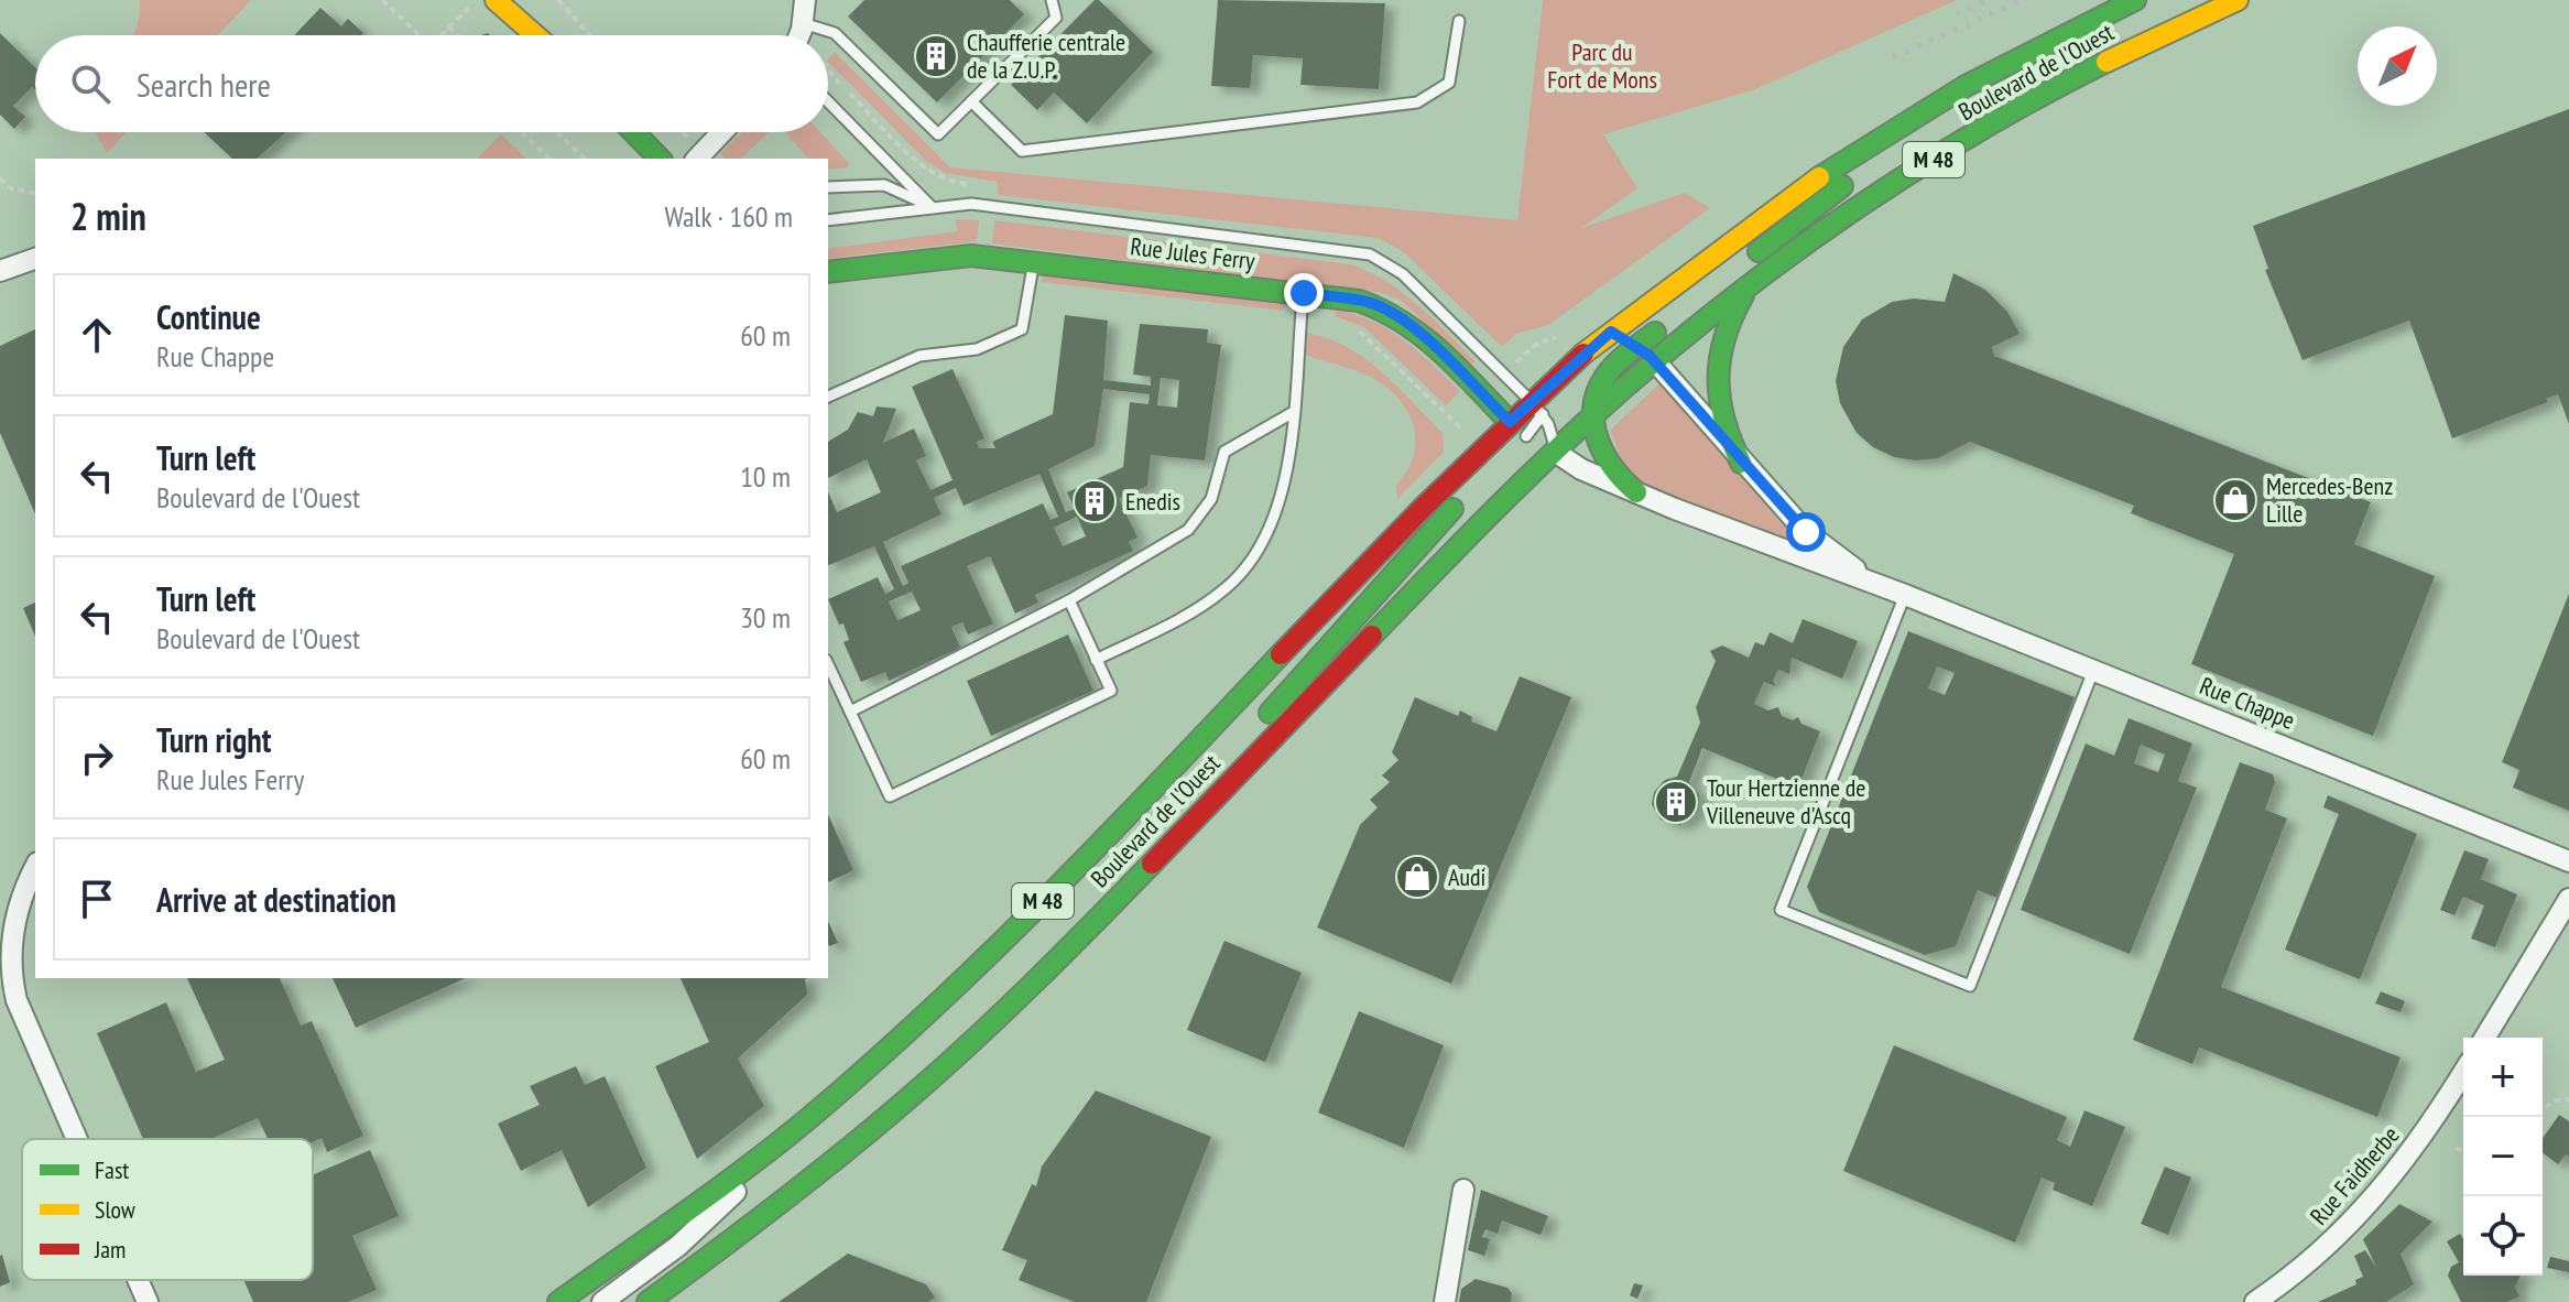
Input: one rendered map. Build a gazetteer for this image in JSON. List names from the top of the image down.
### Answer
{
  "streets": {
    "main road": ["Boulevard de l'Ouest", "M 48", "Rue Jules Ferry"],
    "street": ["Rue Chappe", "Rue Faidherbe"]
  },
  "crossings": [
    ["Boulevard de l'Ouest", "Rue Jules Ferry"],
    ["Boulevard de l'Ouest", "Rue Chappe"]
  ],
  "parks": ["Parc du Fort de Mons"],
  "places": {
    "building": ["Chaufferie centrale de la Z.U.P.", "Enedis", "Tour Hertzienne de Villeneuve d'Ascq"],
    "shop": ["Mercedes-Benz Lille", "Audi"]
  },
  "legend": ["Fast", "Slow", "Jam"],
  "north": "top right",
  "page": {
    "search": "Search here",
    "heading": ["2 min", "Walk · 160 m"],
    "list": [
      ["Continue", "Rue Chappe", "60 m"],
      ["Turn left", "Boulevard de l'Ouest", "10 m"],
      ["Turn left", "Boulevard de l'Ouest", "30 m"],
      ["Turn right", "Rue Jules Ferry", "60 m"],
      "Arrive at destination"
    ],
    "map_buttons": ["+", "−"]
  }
}
